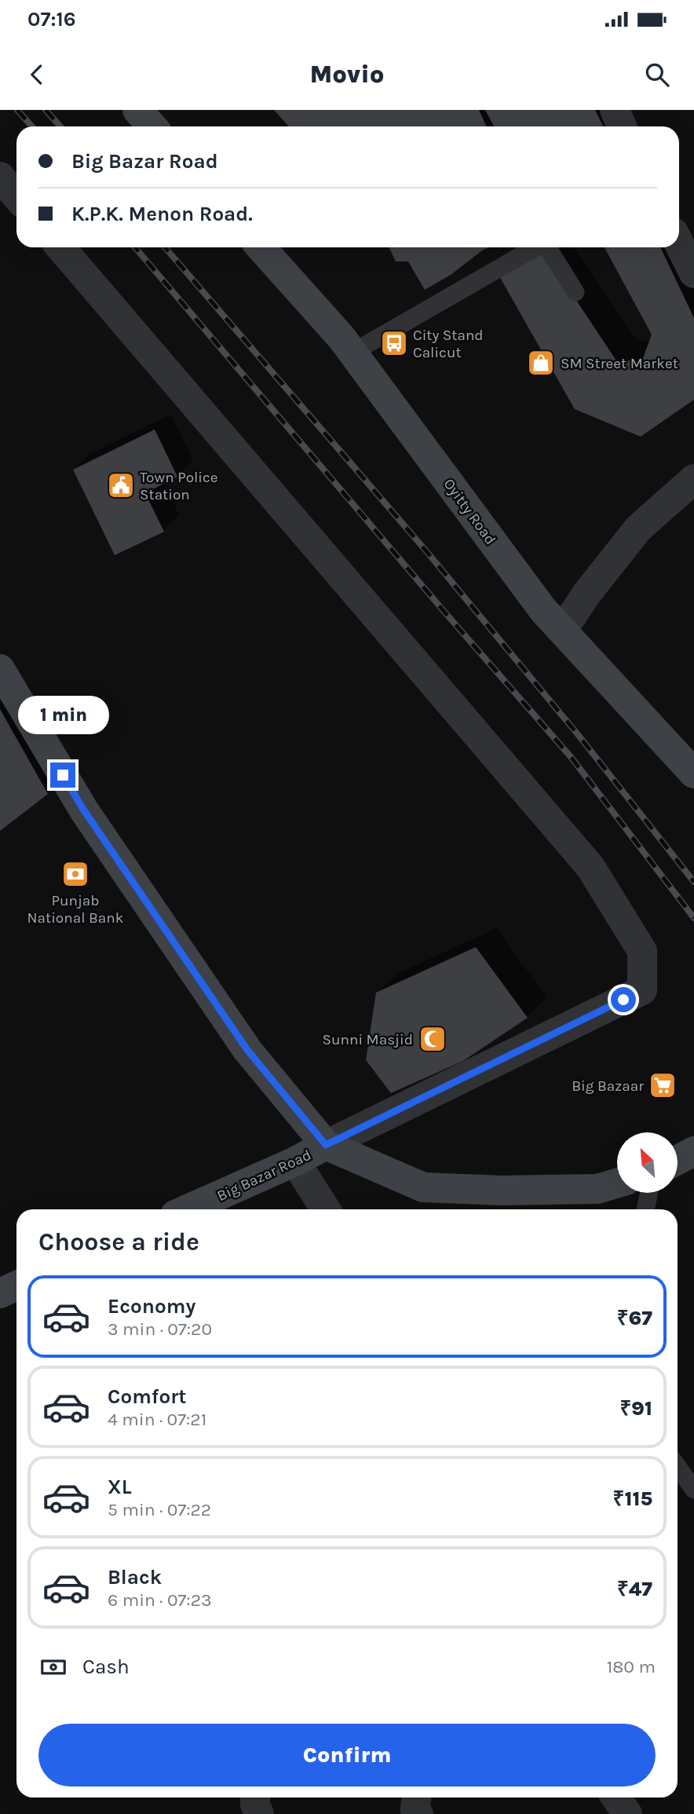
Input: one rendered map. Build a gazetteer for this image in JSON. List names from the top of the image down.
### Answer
{
  "streets": {
    "main road": ["Oyitty Road", "Big Bazar Road"]
  },
  "places": {
    "bus stop": ["City Stand Calicut"],
    "shop": ["SM Street Market"],
    "public building": ["Town Police Station"],
    "bank": ["Punjab National Bank"],
    "mosque": ["Sunni Masjid"],
    "supermarket": ["Big Bazaar"]
  },
  "north": "top left",
  "page": {
    "status": "07:16",
    "header": "Movio",
    "banner": ["Big Bazar Road", "K.P.K. Menon Road."],
    "bubble": "1 min",
    "heading": "Choose a ride",
    "list": [
      {
        "name": "Economy",
        "note": "3 min · 07:20",
        "value": "₹67"
      },
      {
        "name": "Comfort",
        "note": "4 min · 07:21",
        "value": "₹91"
      },
      {
        "name": "XL",
        "note": "5 min · 07:22",
        "value": "₹115"
      },
      {
        "name": "Black",
        "note": "6 min · 07:23",
        "value": "₹47"
      }
    ],
    "pay": ["Cash", "180 m"],
    "buttons": "Confirm"
  }
}
